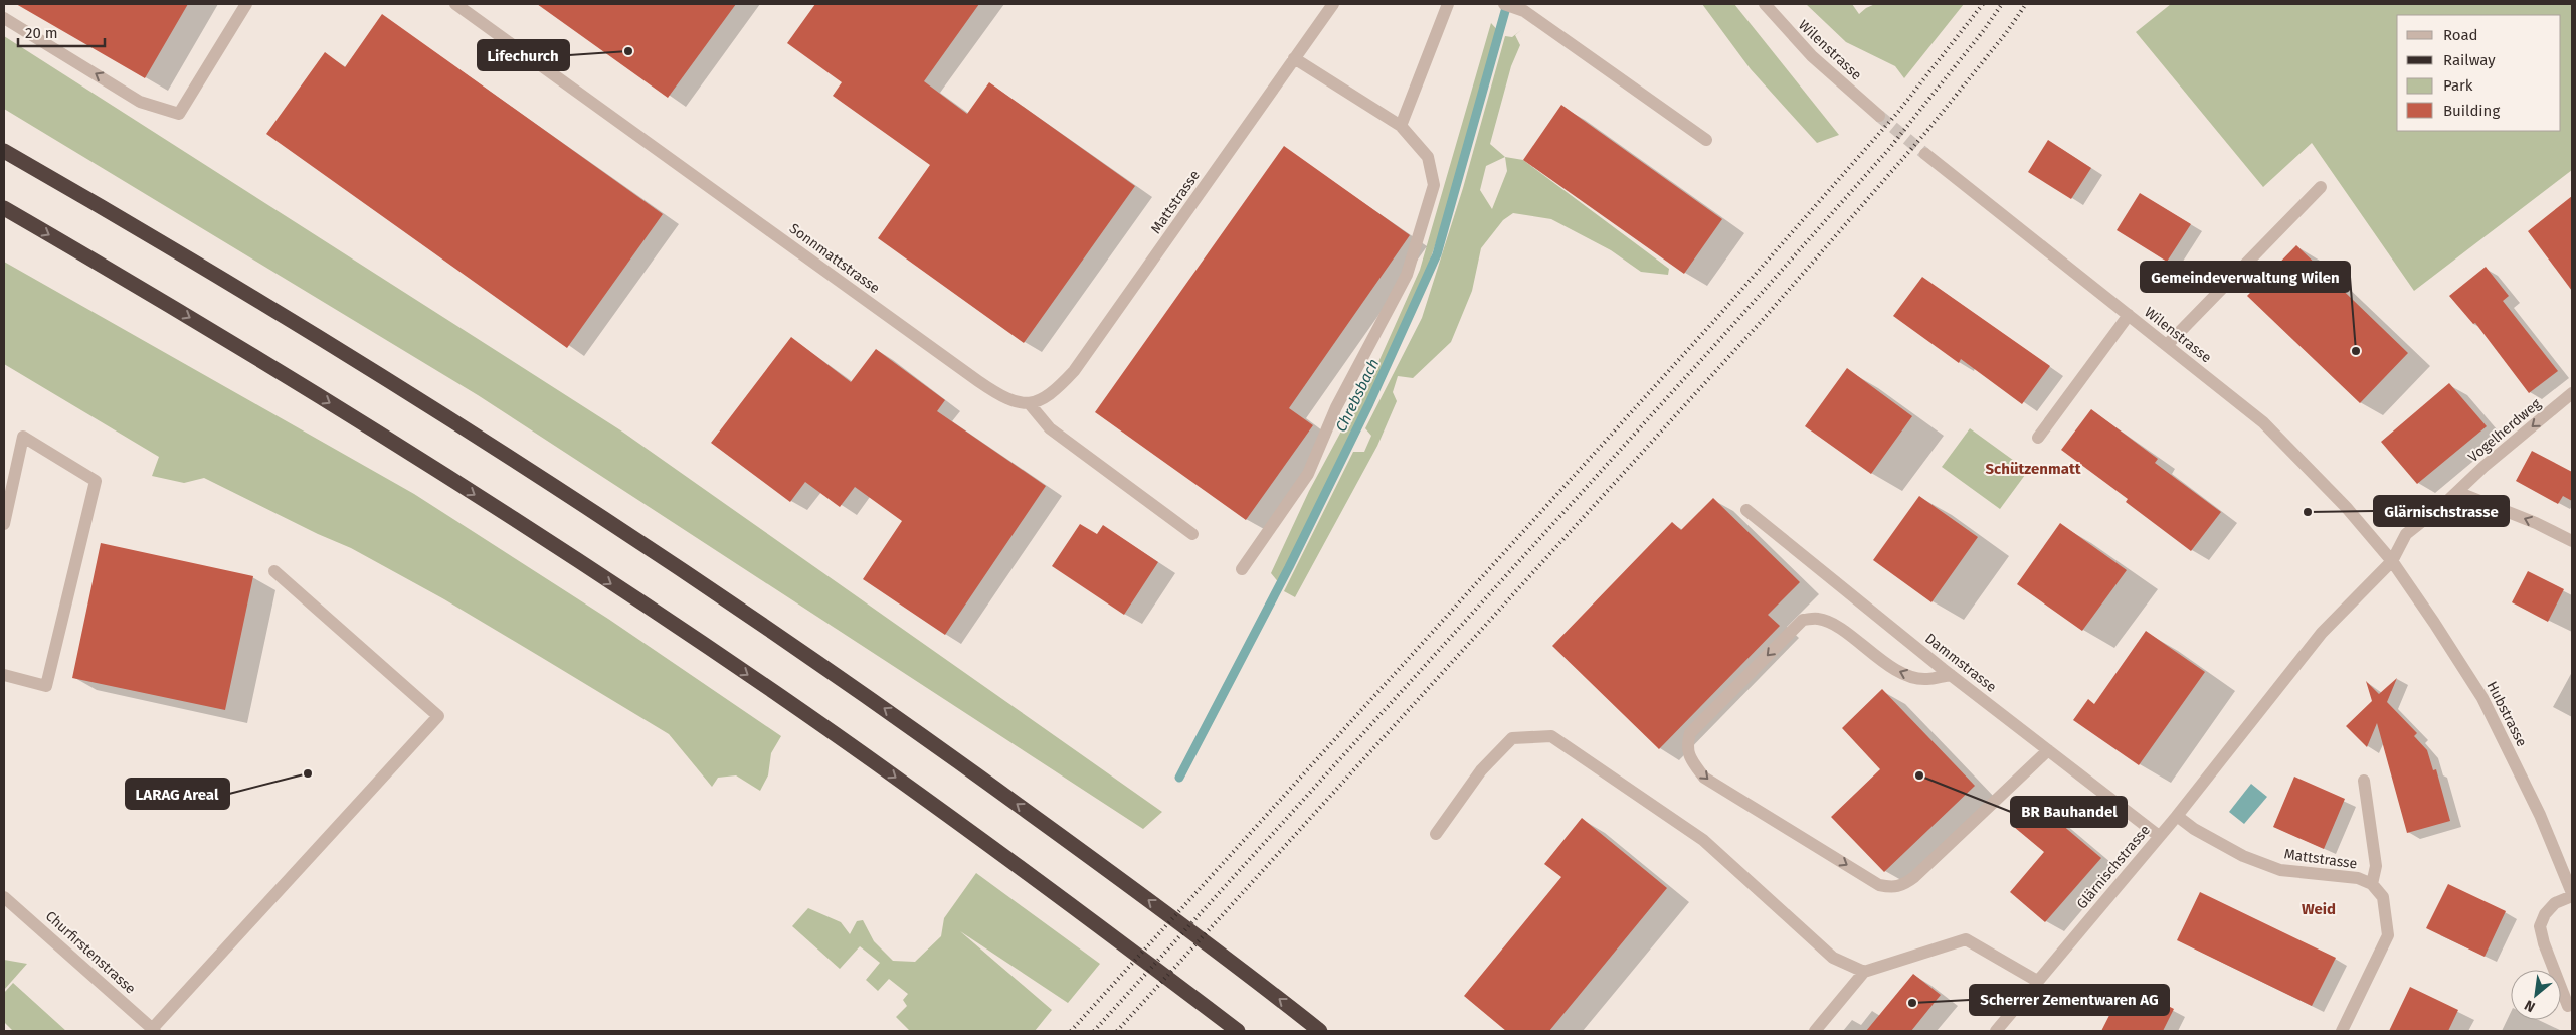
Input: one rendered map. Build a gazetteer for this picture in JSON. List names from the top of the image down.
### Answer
{
  "streets": {
    "street": [
      "Wilenstrasse",
      "Mattstrasse",
      "Sonnmattstrasse",
      "Vogelherdweg",
      "Dammstrasse",
      "Hubstrasse",
      "Glärnischstrasse",
      "Churfirstenstrasse"
    ]
  },
  "crossings": [
    ["Wilenstrasse", "Vogelherdweg"],
    ["Wilenstrasse", "Hubstrasse"],
    ["Wilenstrasse", "Glärnischstrasse"],
    ["Mattstrasse", "Sonnmattstrasse"],
    ["Mattstrasse", "Glärnischstrasse"],
    ["Vogelherdweg", "Hubstrasse"],
    ["Vogelherdweg", "Glärnischstrasse"],
    ["Dammstrasse", "Glärnischstrasse"],
    ["Hubstrasse", "Glärnischstrasse"]
  ],
  "one_way": ["Vogelherdweg"],
  "districts": ["Schützenmatt", "Weid"],
  "water": ["Chrebsbach"],
  "places": [
    "Lifechurch",
    "Gemeindeverwaltung Wilen",
    "Glärnischstrasse",
    "LARAG Areal",
    "BR Bauhandel",
    "Scherrer Zementwaren AG"
  ],
  "legend": [
    "Road",
    "Railway",
    "Park",
    "Building"
  ],
  "scale_bar": "20 m",
  "north": "bottom left"
}
